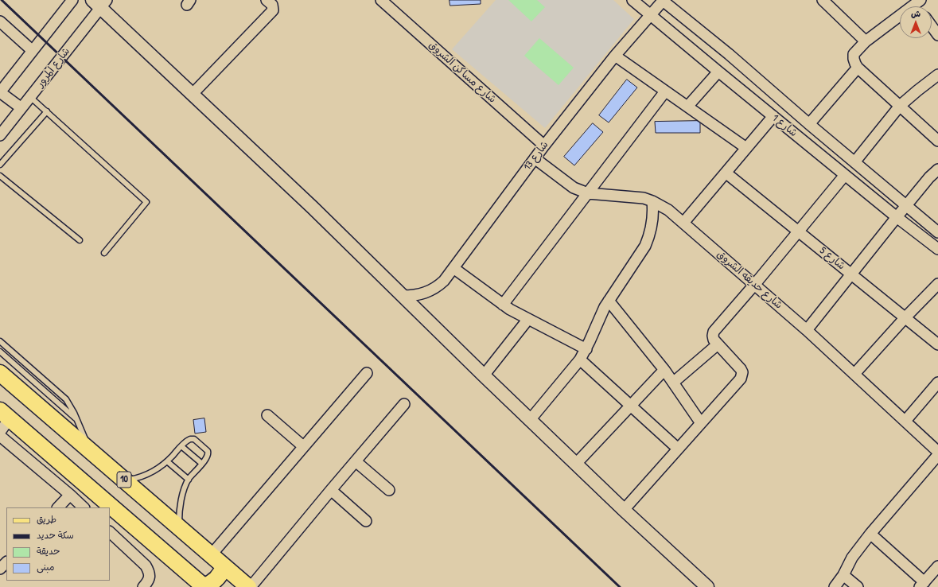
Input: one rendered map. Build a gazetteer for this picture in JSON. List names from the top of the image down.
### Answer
{
  "streets": {
    "main road": ["10"],
    "street": [
      "شارع المرور",
      "شارع مساكن الشروق",
      "شارع 1",
      "شارع 13",
      "شارع 5",
      "شارع حديقه الشروق"
    ]
  },
  "crossings": [
    ["شارع مساكن الشروق", "شارع 13"],
    ["شارع 1", "شارع 13"],
    ["شارع 13", "شارع حديقه الشروق"]
  ],
  "legend": [
    "طريق",
    "سكة حديد",
    "حديقة",
    "مبنى"
  ],
  "north": "top"
}
